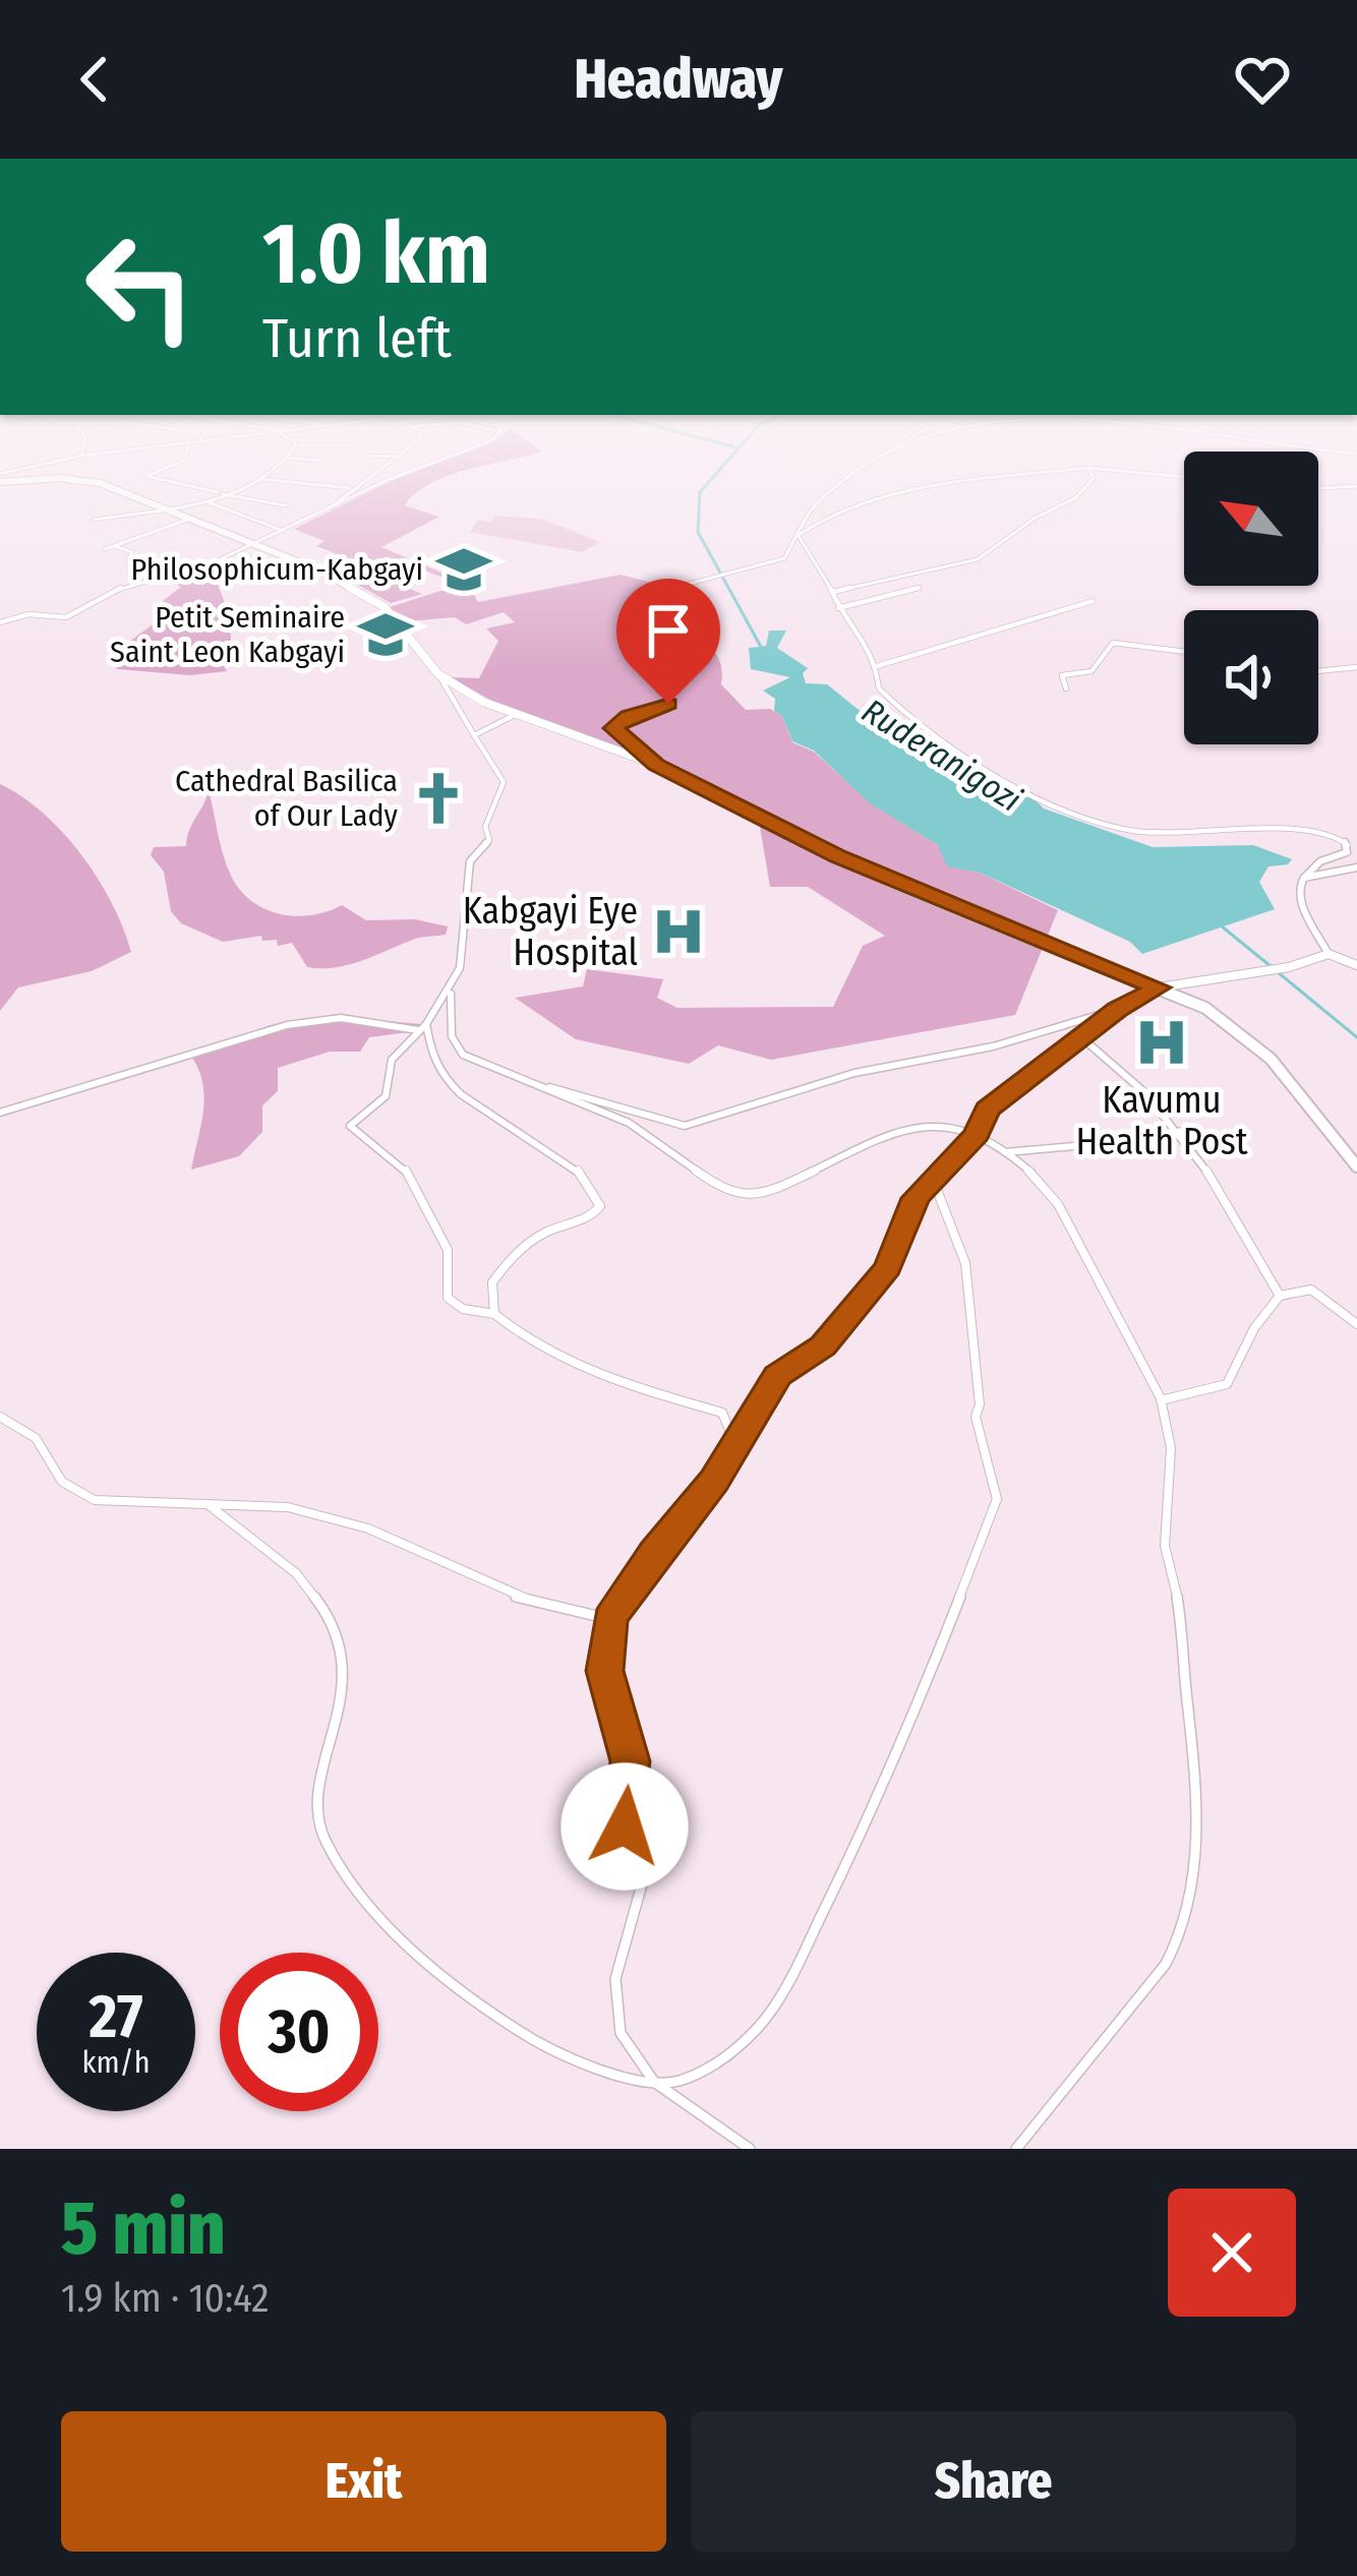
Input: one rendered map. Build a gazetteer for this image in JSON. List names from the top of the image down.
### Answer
{
  "water": ["Ruderanigozi"],
  "places": {
    "school or university": ["Philosophicum-Kabgayi", "Petit Seminaire Saint Leon Kabgayi"],
    "church": ["Cathedral Basilica of Our Lady"],
    "hospital": ["Kabgayi Eye Hospital", "Kavumu Health Post"]
  },
  "north": "top left",
  "page": {
    "header": "Headway",
    "turn": ["1.0 km", "Turn left"],
    "speed": "27 km/h",
    "limit": "30",
    "heading": ["5 min", "1.9 km · 10:42"],
    "buttons": ["Exit", "Share"]
  }
}
